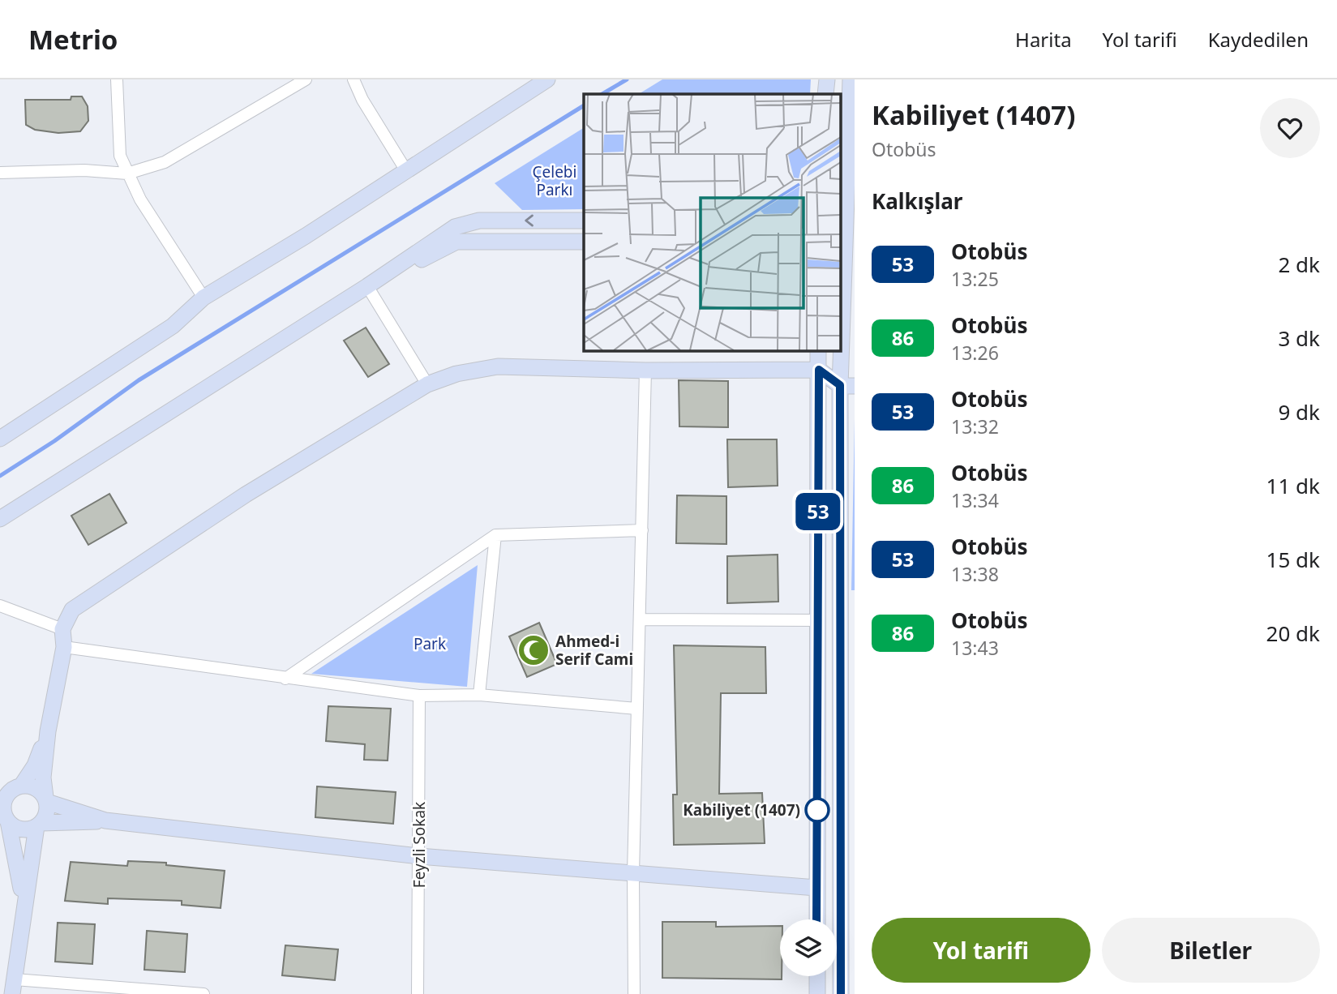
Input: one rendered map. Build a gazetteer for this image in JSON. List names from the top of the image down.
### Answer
{
  "streets": {
    "street": ["Feyzli Sokak"]
  },
  "parks": ["Çelebi Parkı", "Park"],
  "places": {
    "mosque": ["Ahmed-i Serif Cami"],
    "other": ["Kabiliyet (1407)"]
  },
  "lines": ["bus line 53"],
  "page": {
    "header": "Metrio",
    "nav": ["Harita", "Yol tarifi", "Kaydedilen"],
    "on_map": "53",
    "heading": [
      ["Kabiliyet (1407)", "Otobüs"],
      "Kalkışlar"
    ],
    "list": [
      {
        "mark": "53",
        "name": "Otobüs",
        "note": "13:25",
        "value": "2 dk"
      },
      {
        "mark": "86",
        "name": "Otobüs",
        "note": "13:26",
        "value": "3 dk"
      },
      {
        "mark": "53",
        "name": "Otobüs",
        "note": "13:32",
        "value": "9 dk"
      },
      {
        "mark": "86",
        "name": "Otobüs",
        "note": "13:34",
        "value": "11 dk"
      },
      {
        "mark": "53",
        "name": "Otobüs",
        "note": "13:38",
        "value": "15 dk"
      },
      {
        "mark": "86",
        "name": "Otobüs",
        "note": "13:43",
        "value": "20 dk"
      }
    ],
    "buttons": ["Yol tarifi", "Biletler"]
  }
}
